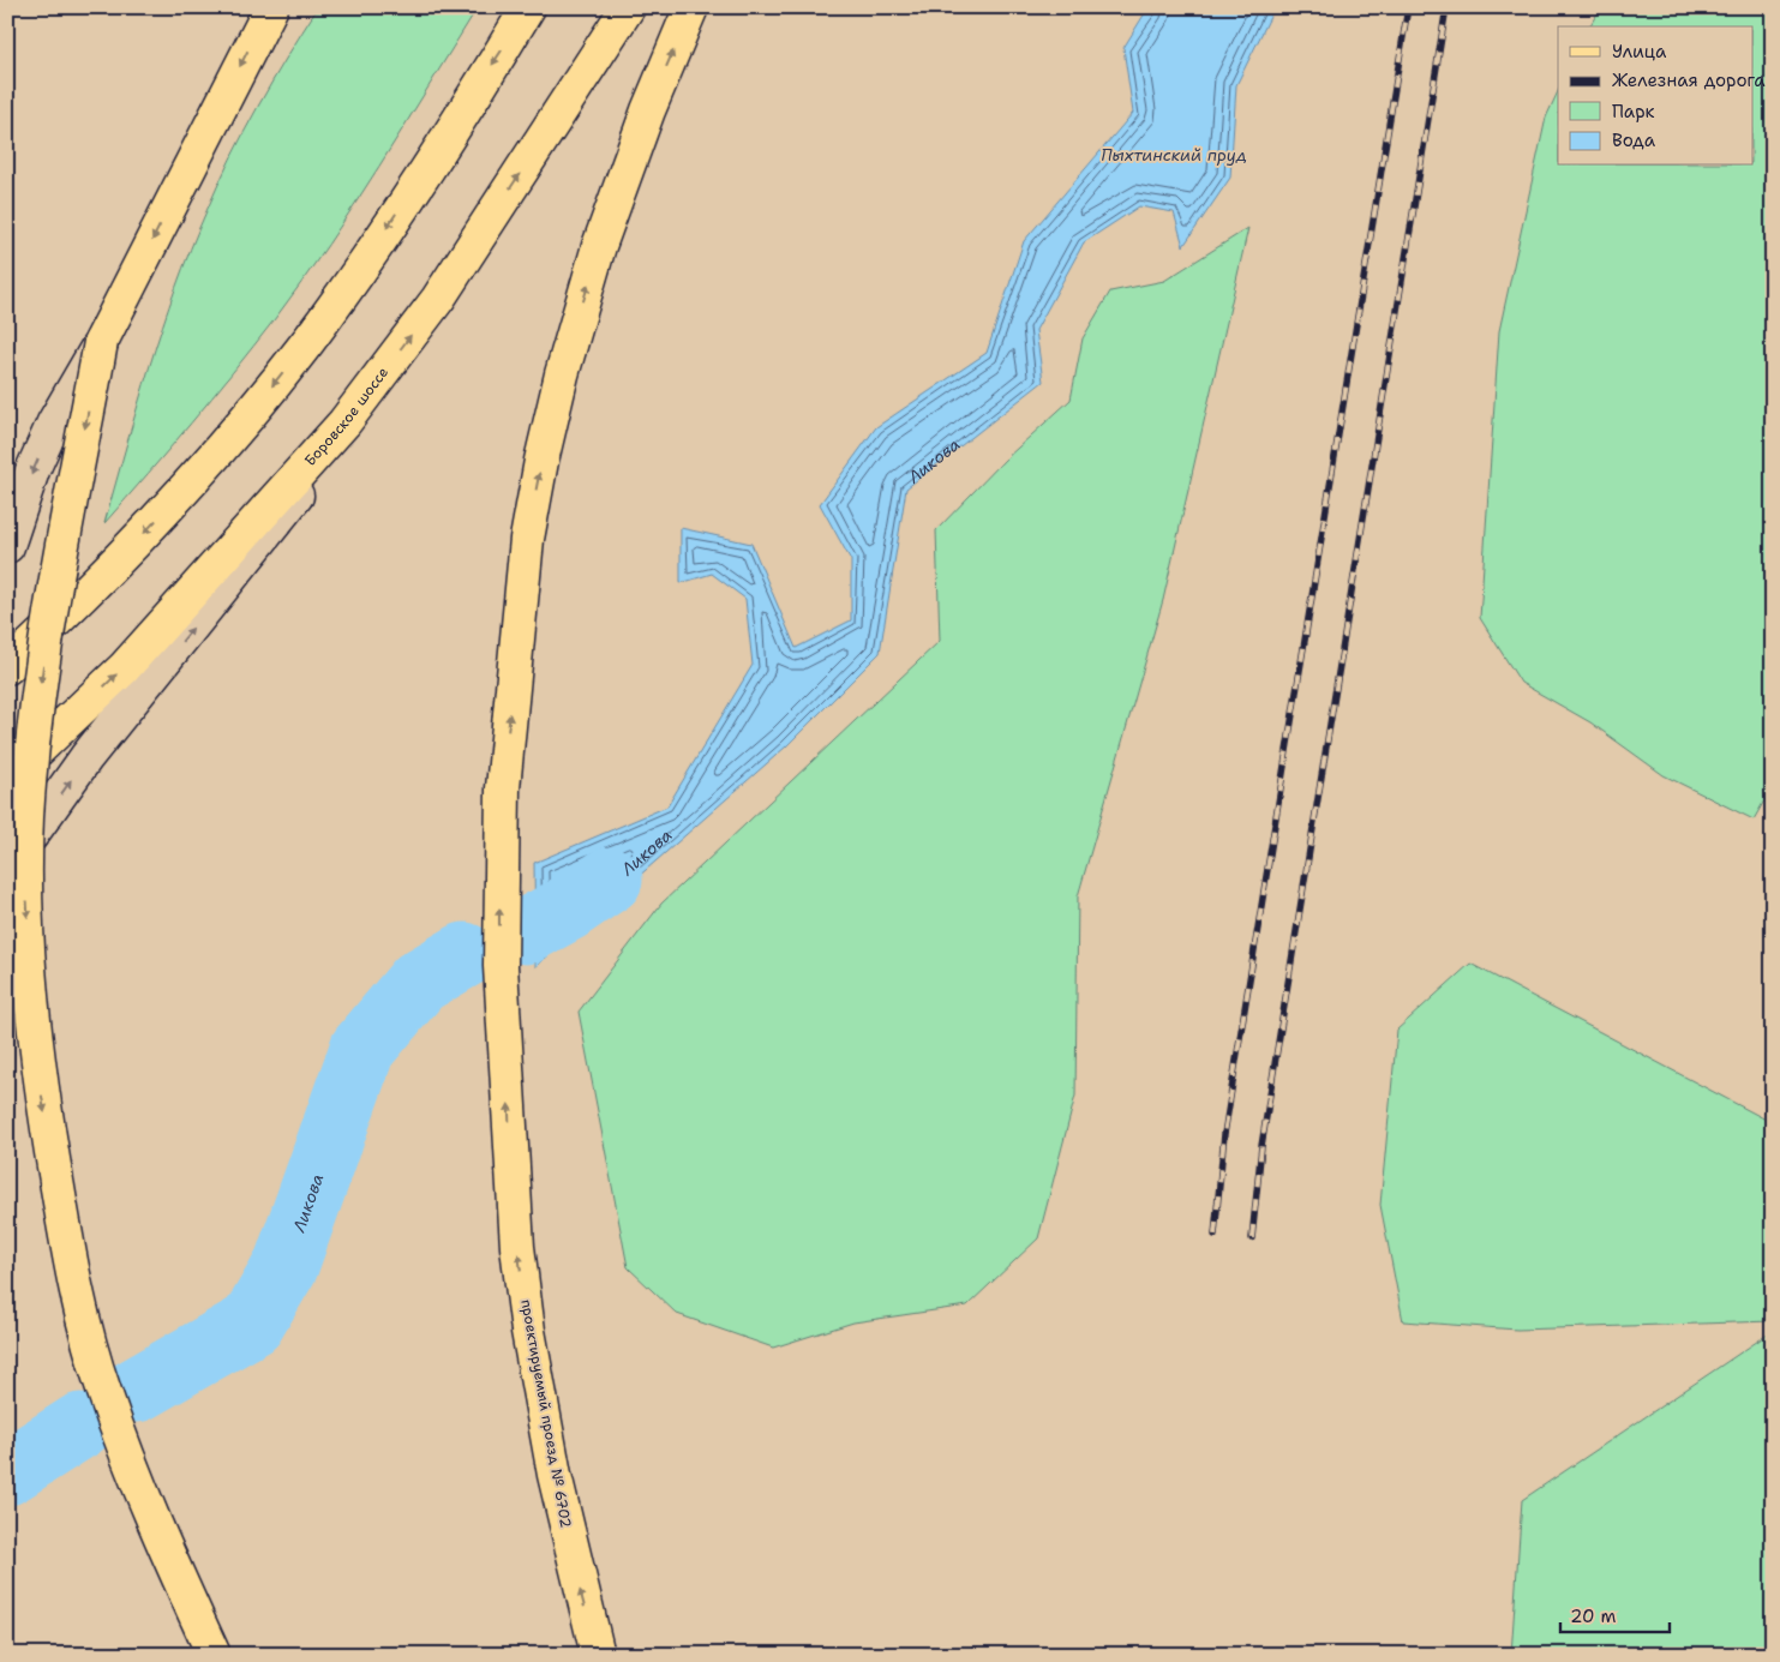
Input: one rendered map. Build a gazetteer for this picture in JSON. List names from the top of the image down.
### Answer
{
  "streets": {
    "main road": ["Боровское шоссе", "проектируемый проезд № 6702"]
  },
  "one_way": ["проектируемый проезд № 6702"],
  "water": ["Пыхтинский пруд", "Ликова"],
  "legend": [
    "Улица",
    "Железная дорога",
    "Парк",
    "Вода"
  ],
  "scale_bar": "20 m"
}
